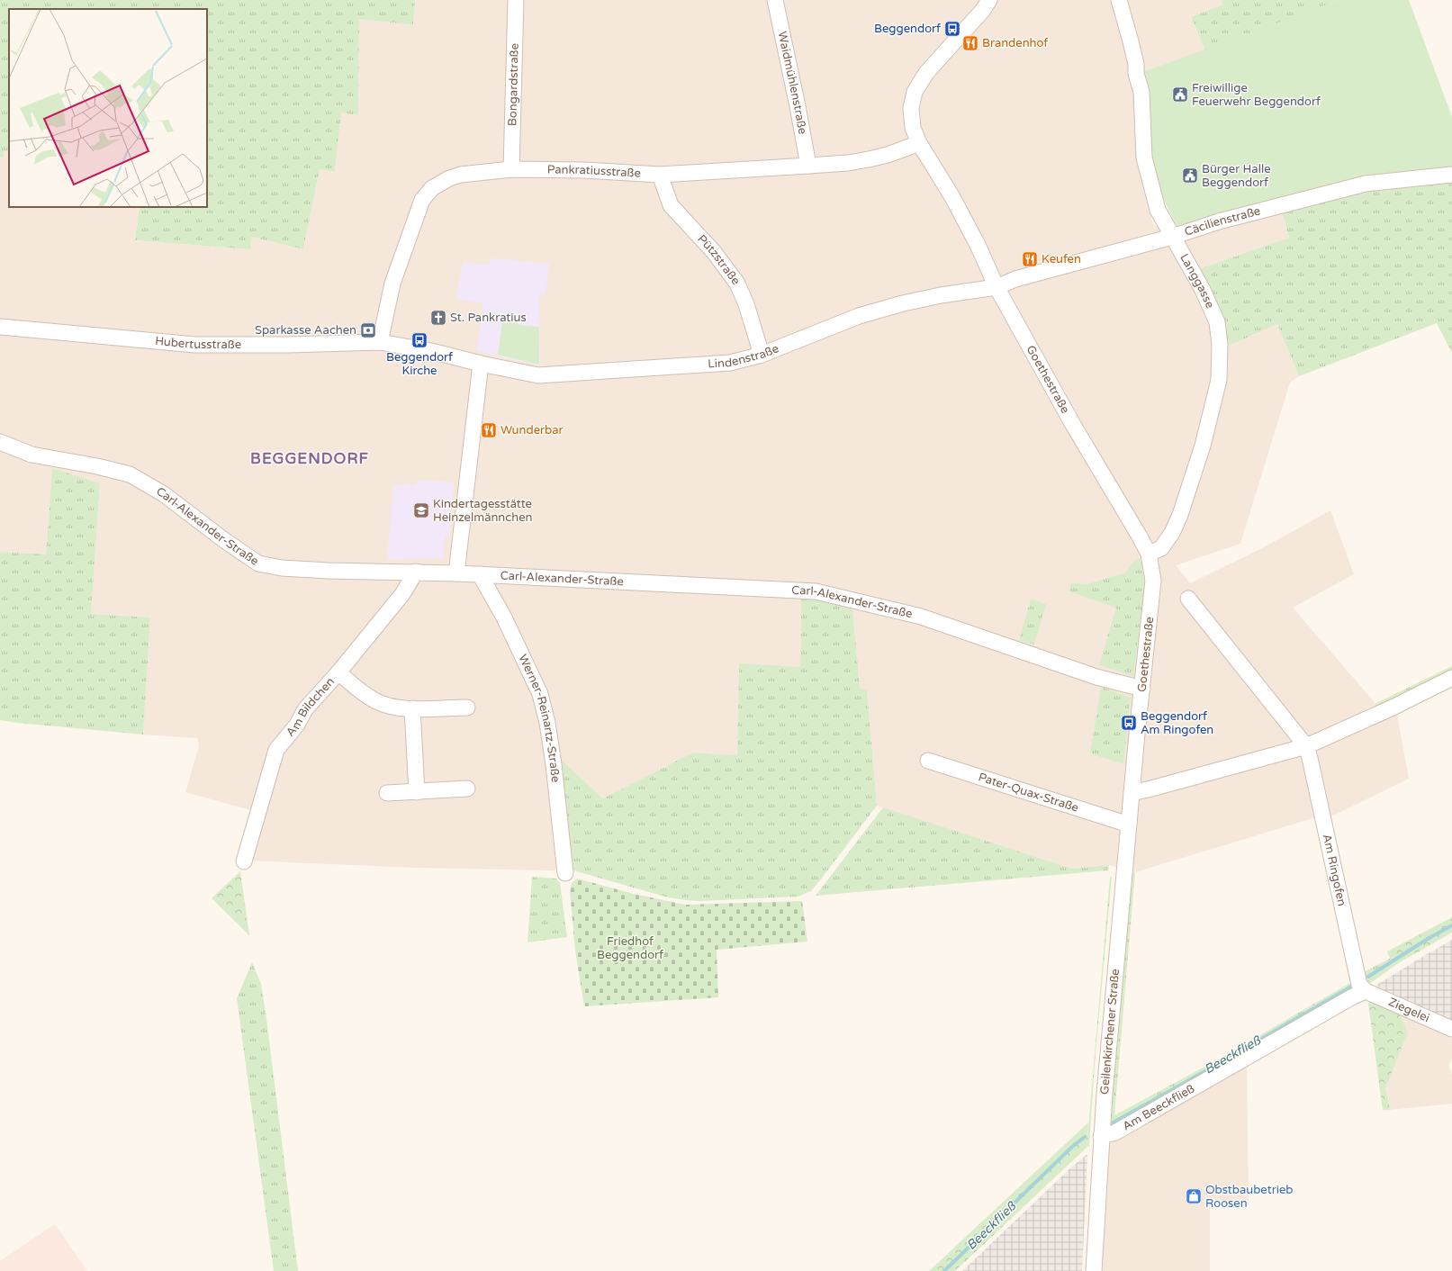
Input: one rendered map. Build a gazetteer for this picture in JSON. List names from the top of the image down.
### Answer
{
  "streets": {
    "street": [
      "Waidmühlenstraße",
      "Bongardstraße",
      "Pankratiusstraße",
      "Cäcilienstraße",
      "Pützstraße",
      "Langgasse",
      "Hubertusstraße",
      "Lindenstraße",
      "Goethestraße",
      "Carl-Alexander-Straße",
      "Am Bildchen",
      "Werner-Reinartz-Straße",
      "Pater-Quax-Straße",
      "Am Ringofen",
      "Ziegelei",
      "Geilenkirchener Straße",
      "Am Beeckfließ"
    ]
  },
  "crossings": [
    ["Waidmühlenstraße", "Pankratiusstraße"],
    ["Bongardstraße", "Pankratiusstraße"],
    ["Pankratiusstraße", "Pützstraße"],
    ["Pankratiusstraße", "Hubertusstraße"],
    ["Pankratiusstraße", "Goethestraße"],
    ["Cäcilienstraße", "Langgasse"],
    ["Cäcilienstraße", "Lindenstraße"],
    ["Cäcilienstraße", "Goethestraße"],
    ["Pützstraße", "Lindenstraße"],
    ["Langgasse", "Goethestraße"],
    ["Hubertusstraße", "Lindenstraße"],
    ["Lindenstraße", "Goethestraße"],
    ["Goethestraße", "Carl-Alexander-Straße"],
    ["Goethestraße", "Geilenkirchener Straße"],
    ["Carl-Alexander-Straße", "Am Bildchen"],
    ["Carl-Alexander-Straße", "Werner-Reinartz-Straße"],
    ["Pater-Quax-Straße", "Geilenkirchener Straße"],
    ["Am Ringofen", "Ziegelei"],
    ["Am Ringofen", "Am Beeckfließ"],
    ["Ziegelei", "Am Beeckfließ"],
    ["Geilenkirchener Straße", "Am Beeckfließ"]
  ],
  "districts": ["BEGGENDORF"],
  "water": ["Beeckfließ"],
  "parks": ["Friedhof Beggendorf"],
  "places": {
    "bus stop": ["Beggendorf", "Beggendorf Kirche", "Beggendorf Am Ringofen"],
    "restaurant": ["Brandenhof", "Keufen", "Wunderbar"],
    "public building": ["Freiwillige Feuerwehr Beggendorf", "Bürger Halle Beggendorf"],
    "church": ["St. Pankratius"],
    "bank": ["Sparkasse Aachen"],
    "school or university": ["Kindertagesstätte Heinzelmännchen"],
    "shop": ["Obstbaubetrieb Roosen"]
  }
}
